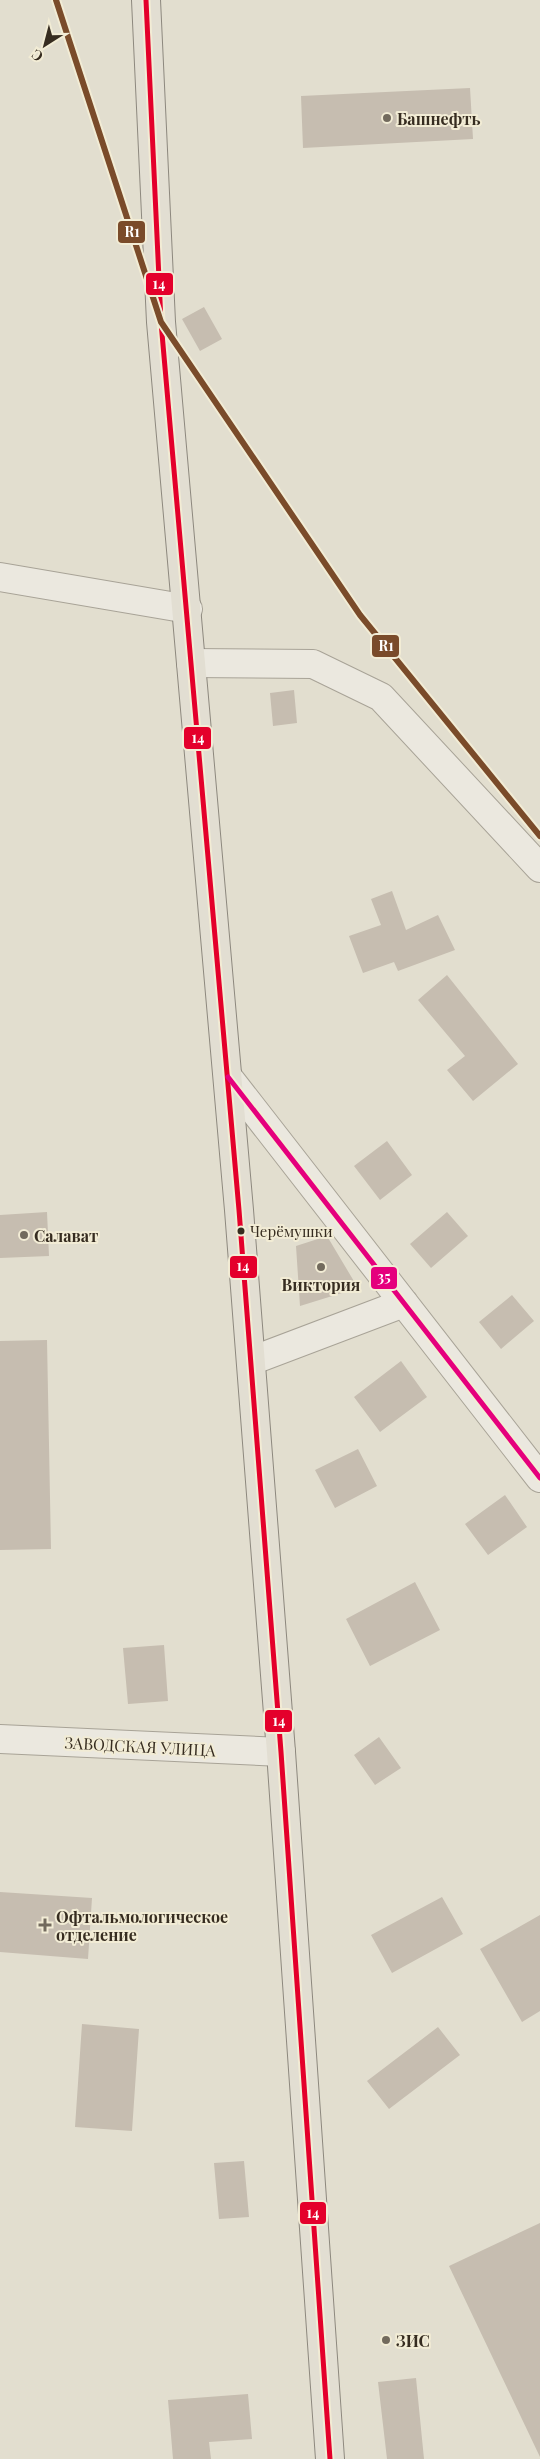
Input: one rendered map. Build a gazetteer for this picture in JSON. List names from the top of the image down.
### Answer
{
  "streets": {
    "street": ["ЗАВОДСКАЯ УЛИЦА"]
  },
  "places": {
    "other": [
      "Башнефть",
      "Черёмушки",
      "Салават",
      "Виктория",
      "ЗИС"
    ],
    "health": ["Офтальмологическое отделение"]
  },
  "lines": ["transit line R1", "transit line 14", "transit line 35"],
  "north": "bottom left"
}
